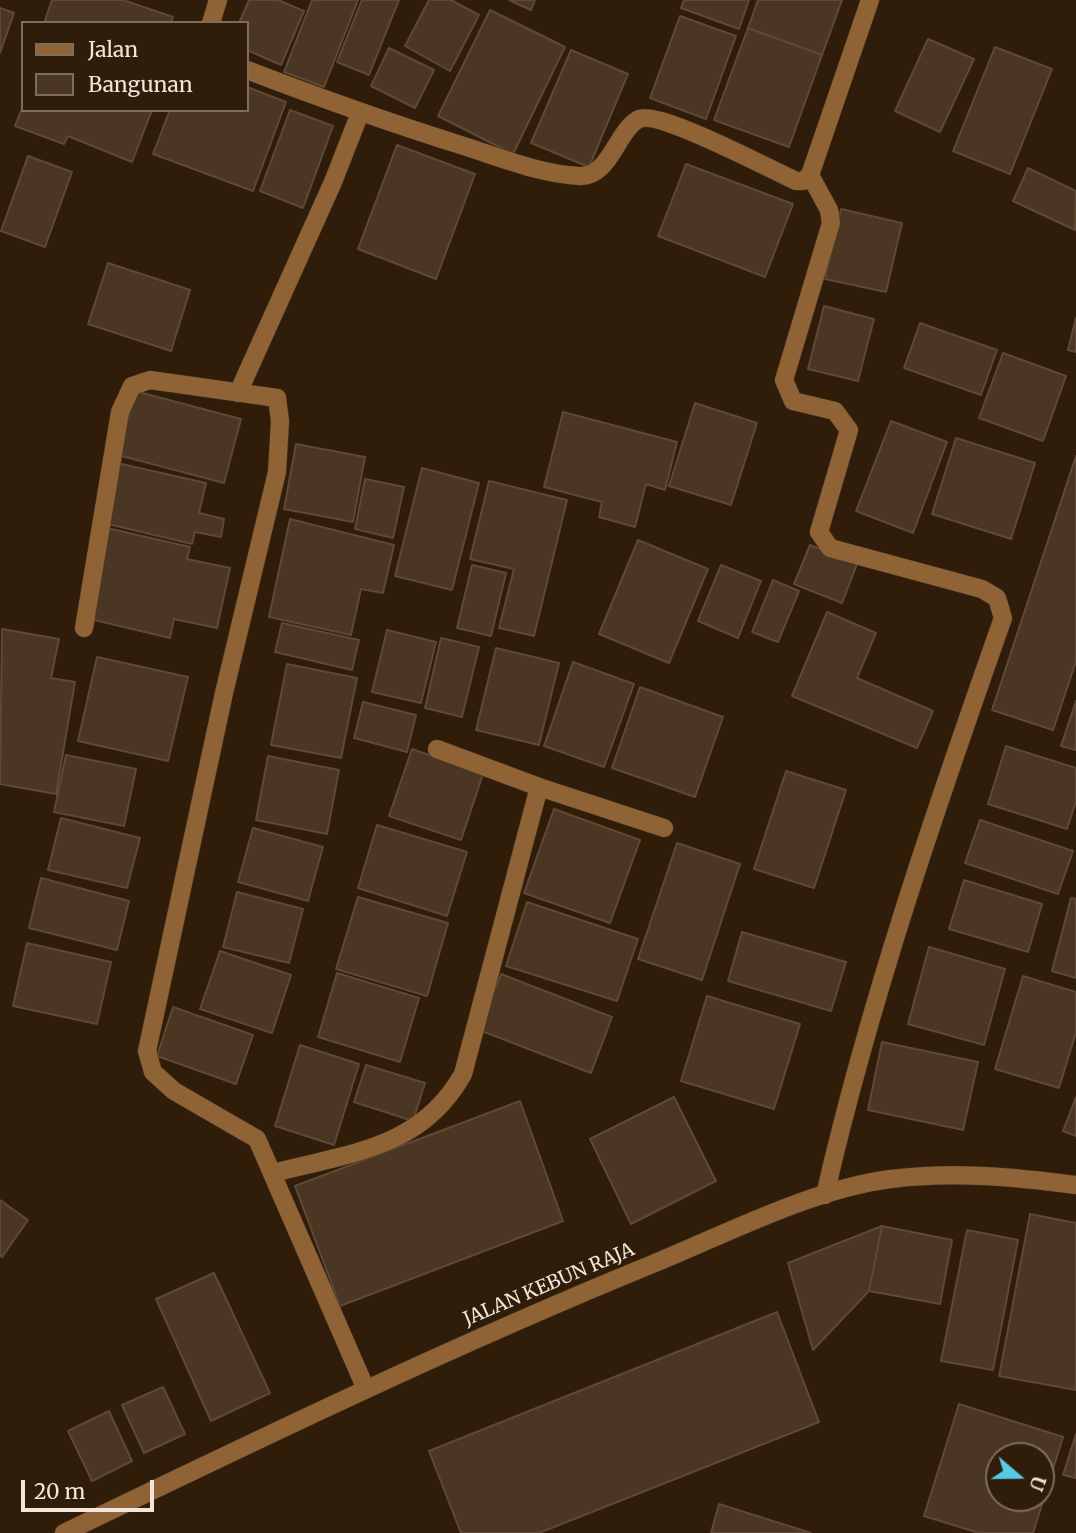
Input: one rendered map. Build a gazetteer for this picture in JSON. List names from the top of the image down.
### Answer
{
  "streets": {
    "street": ["JALAN KEBUN RAJA"]
  },
  "legend": ["Jalan", "Bangunan"],
  "scale_bar": "20 m",
  "north": "right"
}
